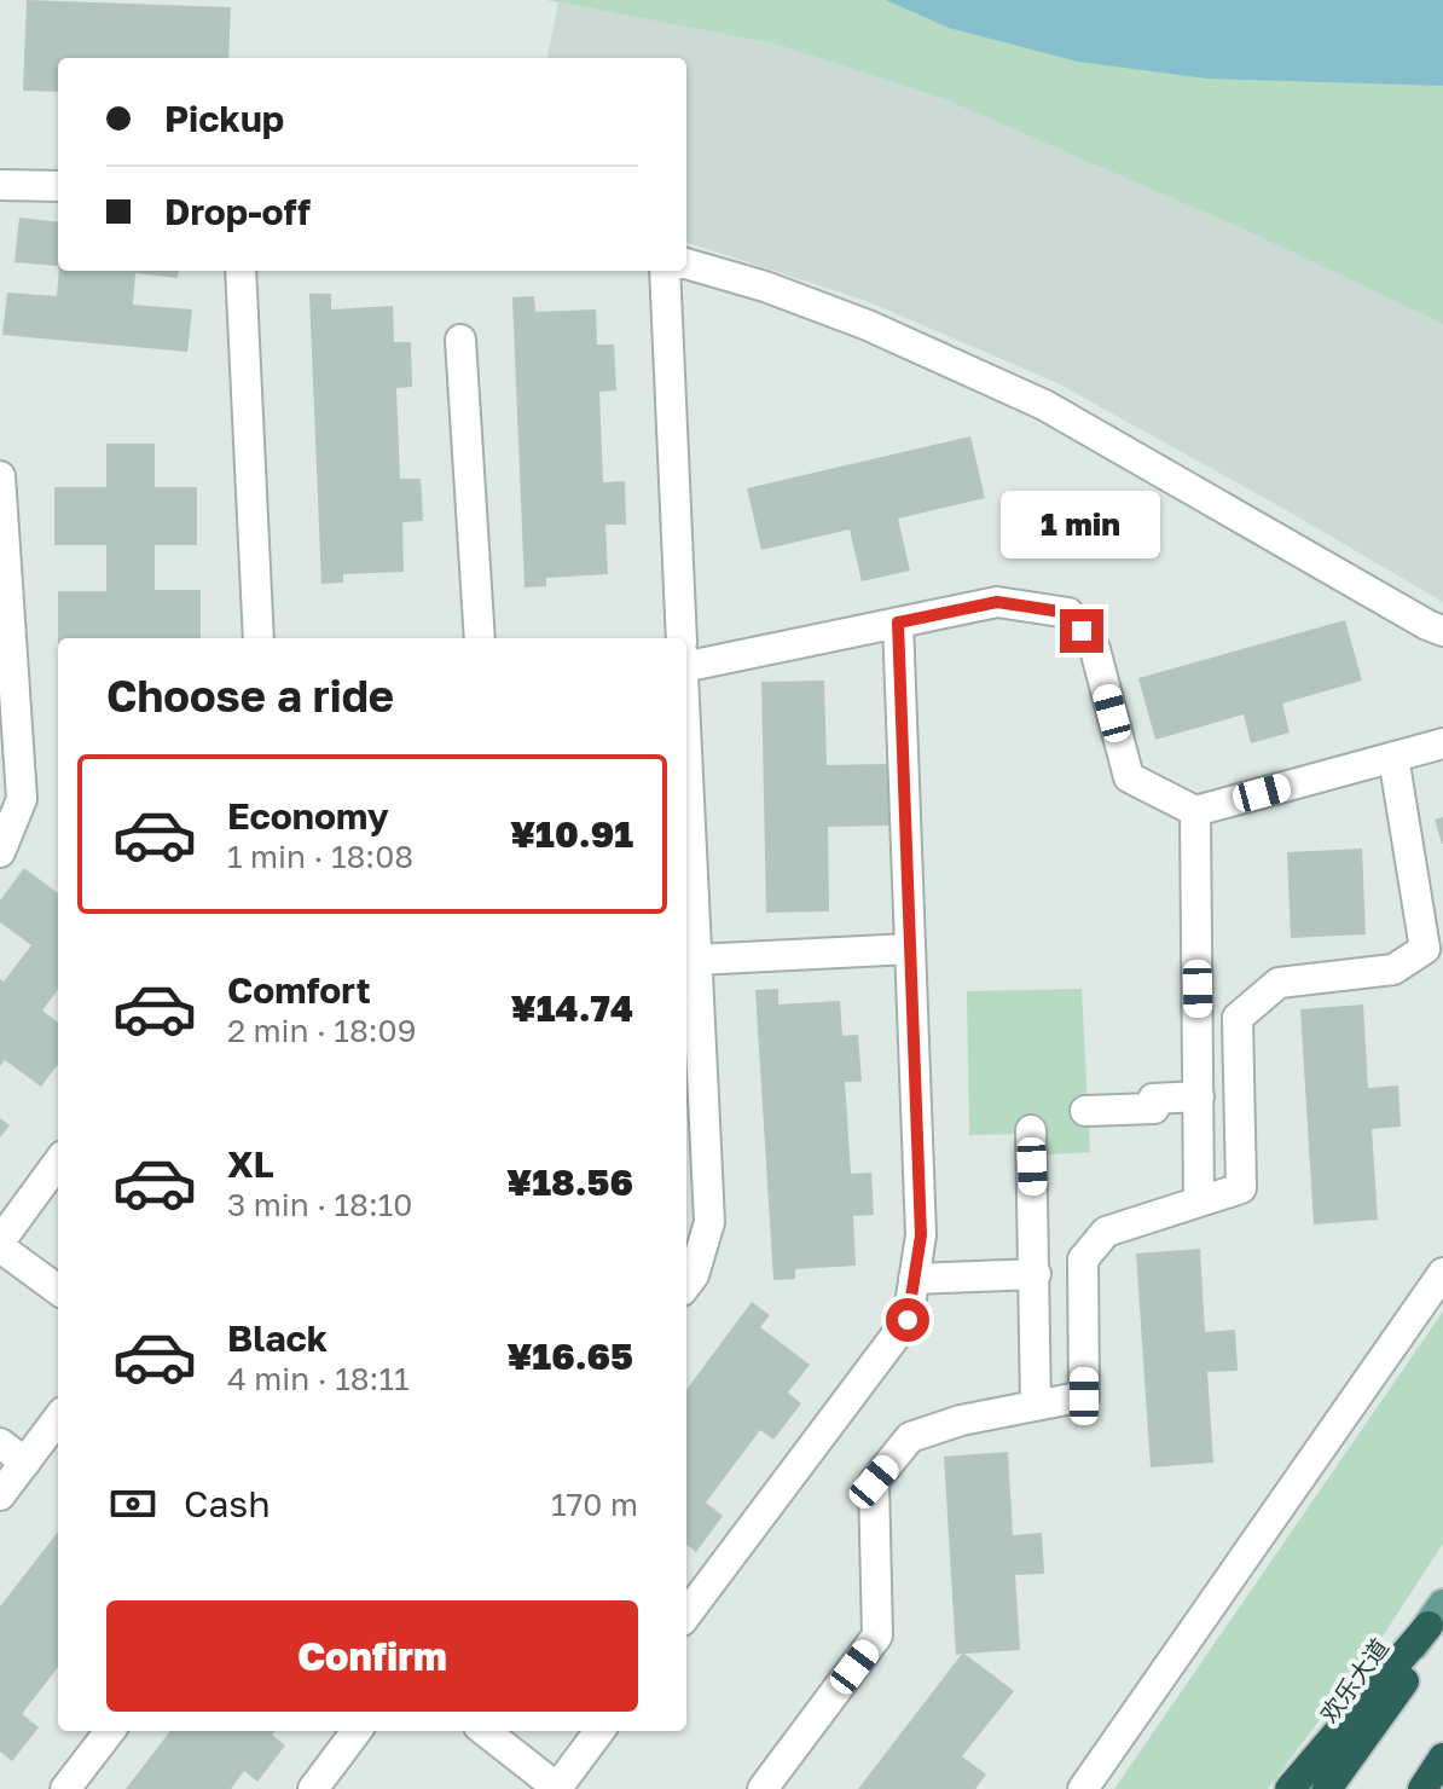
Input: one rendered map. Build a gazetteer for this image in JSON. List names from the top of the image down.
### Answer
{
  "streets": {
    "highway": ["欢乐大道"]
  },
  "page": {
    "banner": ["Pickup", "Drop-off"],
    "bubble": "1 min",
    "heading": "Choose a ride",
    "list": [
      {
        "name": "Economy",
        "note": "1 min · 18:08",
        "value": "¥10.91"
      },
      {
        "name": "Comfort",
        "note": "2 min · 18:09",
        "value": "¥14.74"
      },
      {
        "name": "XL",
        "note": "3 min · 18:10",
        "value": "¥18.56"
      },
      {
        "name": "Black",
        "note": "4 min · 18:11",
        "value": "¥16.65"
      }
    ],
    "pay": ["Cash", "170 m"],
    "buttons": "Confirm"
  }
}
